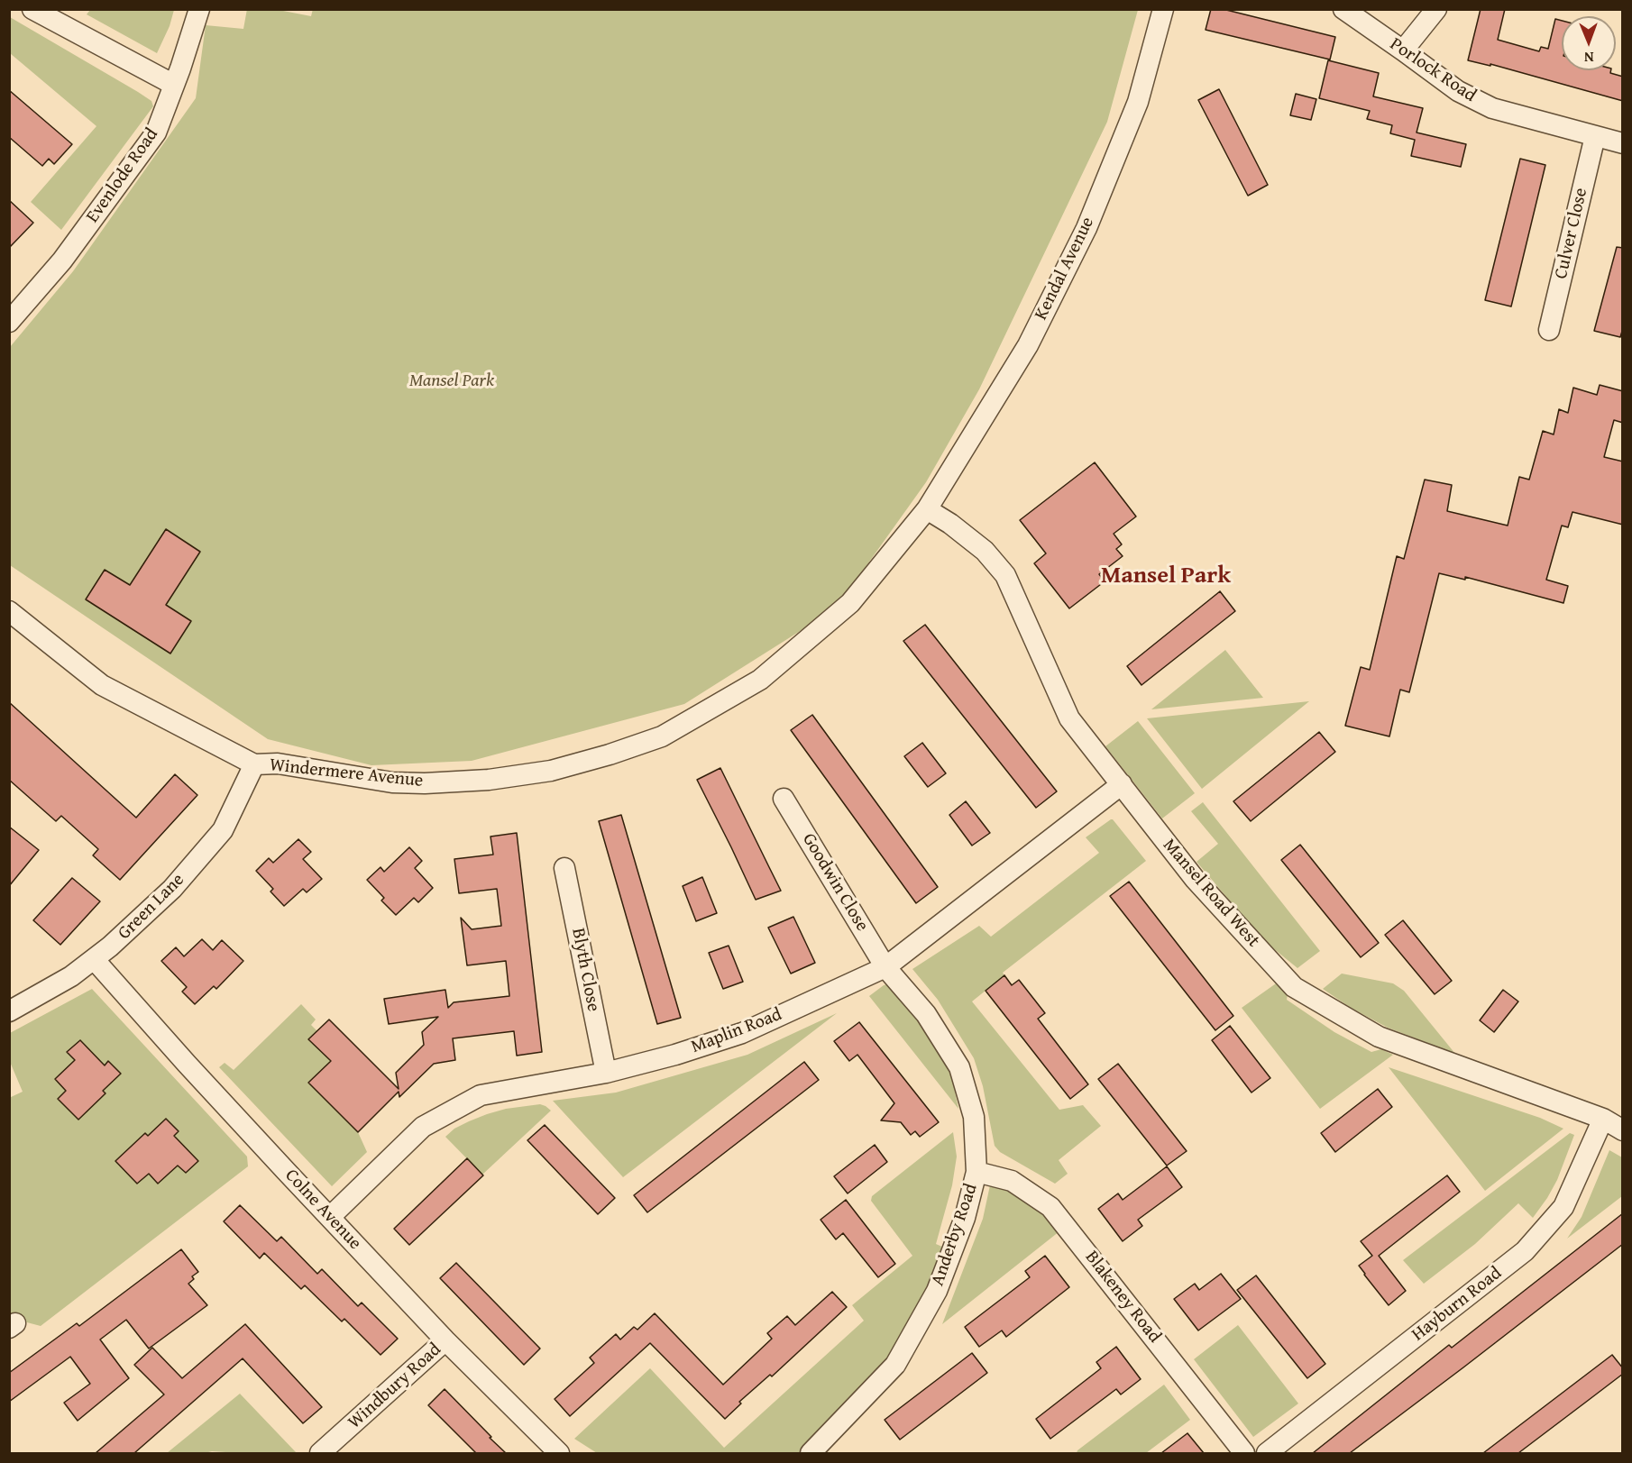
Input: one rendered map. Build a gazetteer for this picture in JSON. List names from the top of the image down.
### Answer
{
  "streets": {
    "street": [
      "Porlock Road",
      "Evenlode Road",
      "Culver Close",
      "Kendal Avenue",
      "Windermere Avenue",
      "Goodwin Close",
      "Mansel Road West",
      "Green Lane",
      "Blyth Close",
      "Maplin Road",
      "Colne Avenue",
      "Anderby Road",
      "Blakeney Road",
      "Hayburn Road",
      "Windbury Road"
    ]
  },
  "crossings": [
    ["Porlock Road", "Culver Close"],
    ["Kendal Avenue", "Windermere Avenue"],
    ["Kendal Avenue", "Mansel Road West"],
    ["Windermere Avenue", "Mansel Road West"],
    ["Windermere Avenue", "Green Lane"],
    ["Goodwin Close", "Maplin Road"],
    ["Goodwin Close", "Anderby Road"],
    ["Mansel Road West", "Maplin Road"],
    ["Mansel Road West", "Hayburn Road"],
    ["Green Lane", "Colne Avenue"],
    ["Blyth Close", "Maplin Road"],
    ["Maplin Road", "Colne Avenue"],
    ["Maplin Road", "Anderby Road"],
    ["Colne Avenue", "Windbury Road"],
    ["Anderby Road", "Blakeney Road"]
  ],
  "districts": ["Mansel Park"],
  "parks": ["Mansel Park"],
  "north": "bottom"
}
